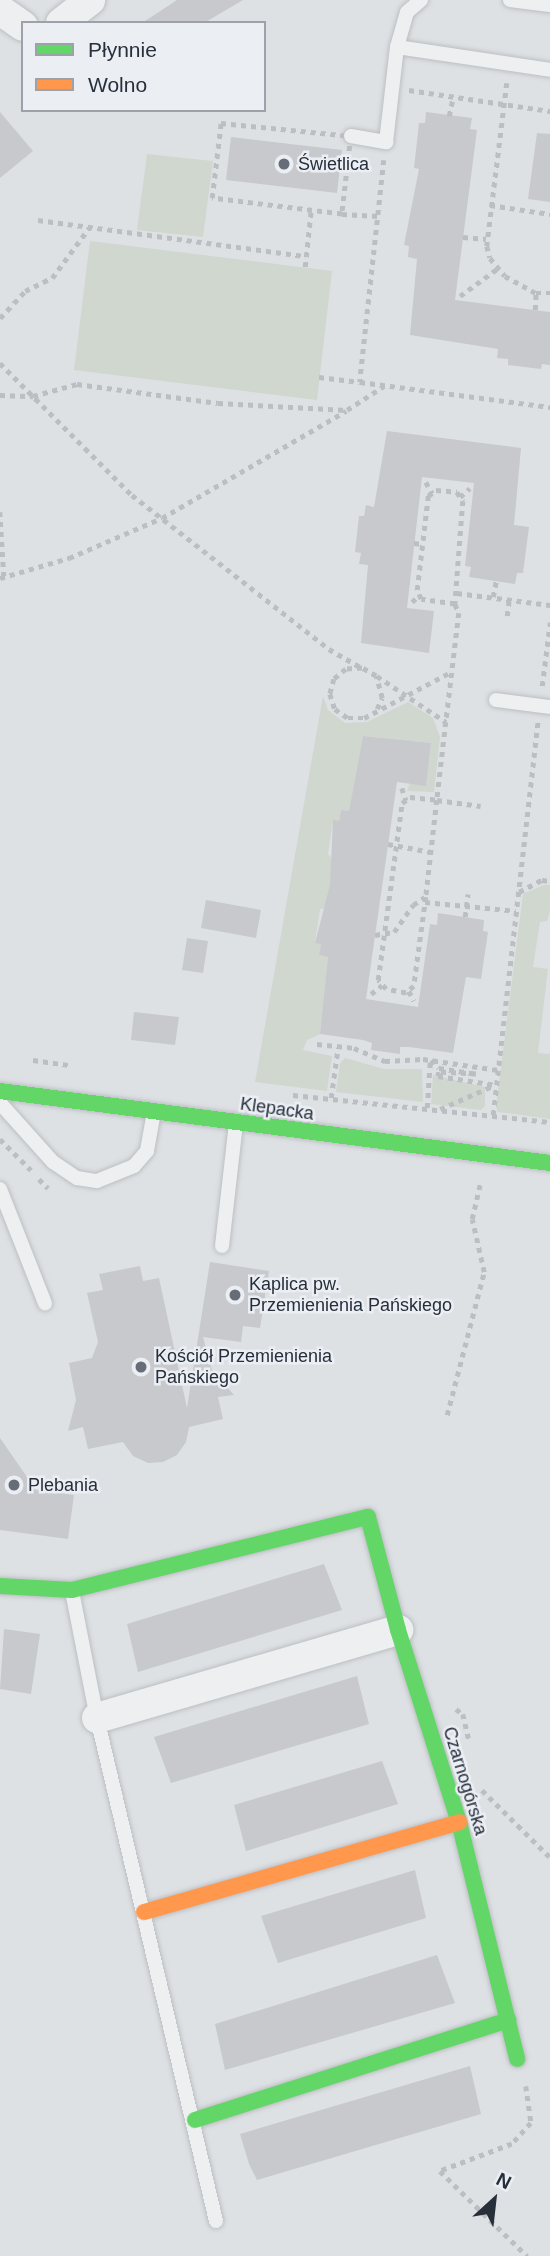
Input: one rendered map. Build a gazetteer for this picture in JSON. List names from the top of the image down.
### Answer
{
  "streets": {
    "street": ["Klepacka", "Czarnogórska"]
  },
  "places": [
    "Świetlica",
    "Kaplica pw. Przemienienia Pańskiego",
    "Kościół Przemienienia Pańskiego",
    "Plebania"
  ],
  "legend": ["Płynnie", "Wolno"],
  "north": "top right"
}
